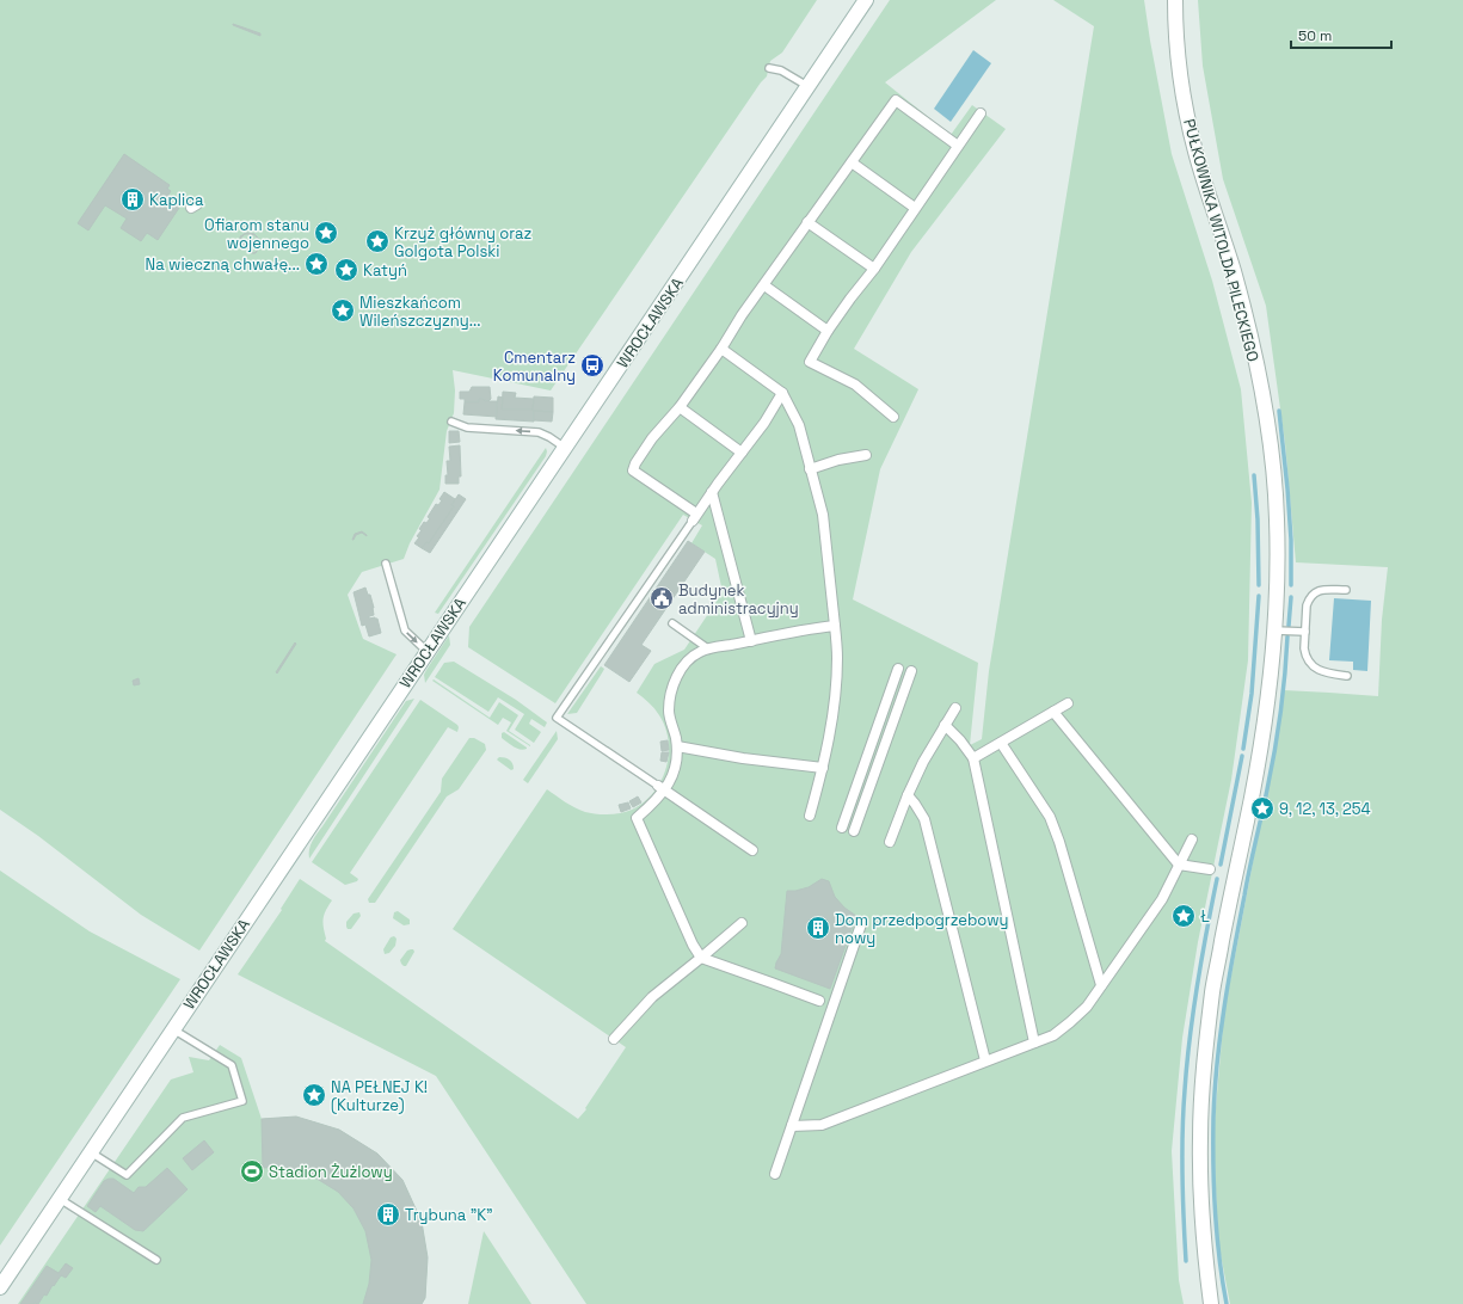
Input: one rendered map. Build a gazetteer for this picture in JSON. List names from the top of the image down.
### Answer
{
  "streets": {
    "main road": ["PUŁKOWNIKA WITOLDA PILECKIEGO", "WROCŁAWSKA"]
  },
  "places": {
    "building": ["Kaplica", "Dom przedpogrzebowy nowy", "Trybuna \"K\""],
    "place": [
      "Ofiarom stanu wojennego",
      "Krzyż główny oraz Golgota Polski",
      "Na wieczną chwałę...",
      "Katyń",
      "Mieszkańcom Wileńszczyzny...",
      "9, 12, 13, 254",
      "Ł",
      "NA PEŁNEJ K! (Kulturze)"
    ],
    "bus stop": ["Cmentarz Komunalny"],
    "public building": ["Budynek administracyjny"],
    "sports": ["Stadion Żużlowy"]
  },
  "scale_bar": "50 m"
}
